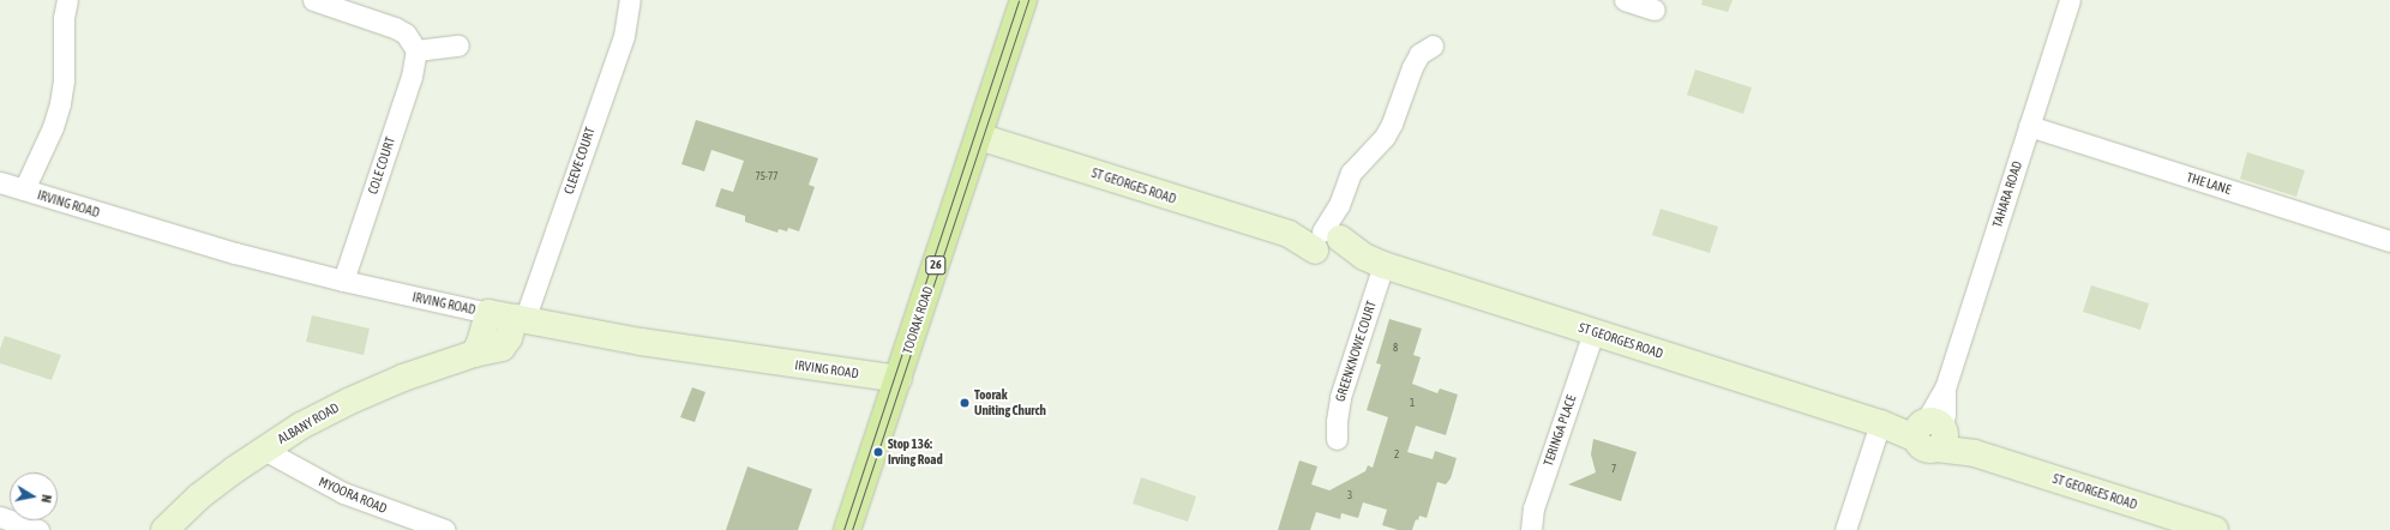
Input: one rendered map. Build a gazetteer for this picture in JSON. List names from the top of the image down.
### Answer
{
  "streets": {
    "main road": ["26", "TOORAK ROAD"],
    "street": [
      "CLEEVE COURT",
      "COLE COURT",
      "THE LANE",
      "ST GEORGES ROAD",
      "TAHARA ROAD",
      "IRVING ROAD",
      "GREENKNOWE COURT",
      "ALBANY ROAD",
      "TERINGA PLACE",
      "MYOORA ROAD"
    ]
  },
  "crossings": [
    ["CLEEVE COURT", "IRVING ROAD"],
    ["CLEEVE COURT", "ALBANY ROAD"],
    ["COLE COURT", "IRVING ROAD"],
    ["THE LANE", "TAHARA ROAD"],
    ["ST GEORGES ROAD", "TAHARA ROAD"],
    ["ST GEORGES ROAD", "TOORAK ROAD"],
    ["ST GEORGES ROAD", "GREENKNOWE COURT"],
    ["ST GEORGES ROAD", "TERINGA PLACE"],
    ["IRVING ROAD", "TOORAK ROAD"],
    ["IRVING ROAD", "ALBANY ROAD"],
    ["ALBANY ROAD", "MYOORA ROAD"]
  ],
  "places": ["Toorak Uniting Church", "Stop 136: Irving Road"],
  "house_numbers": [
    "75-77",
    "8",
    "1",
    "2",
    "7",
    "3"
  ],
  "north": "right"
}
